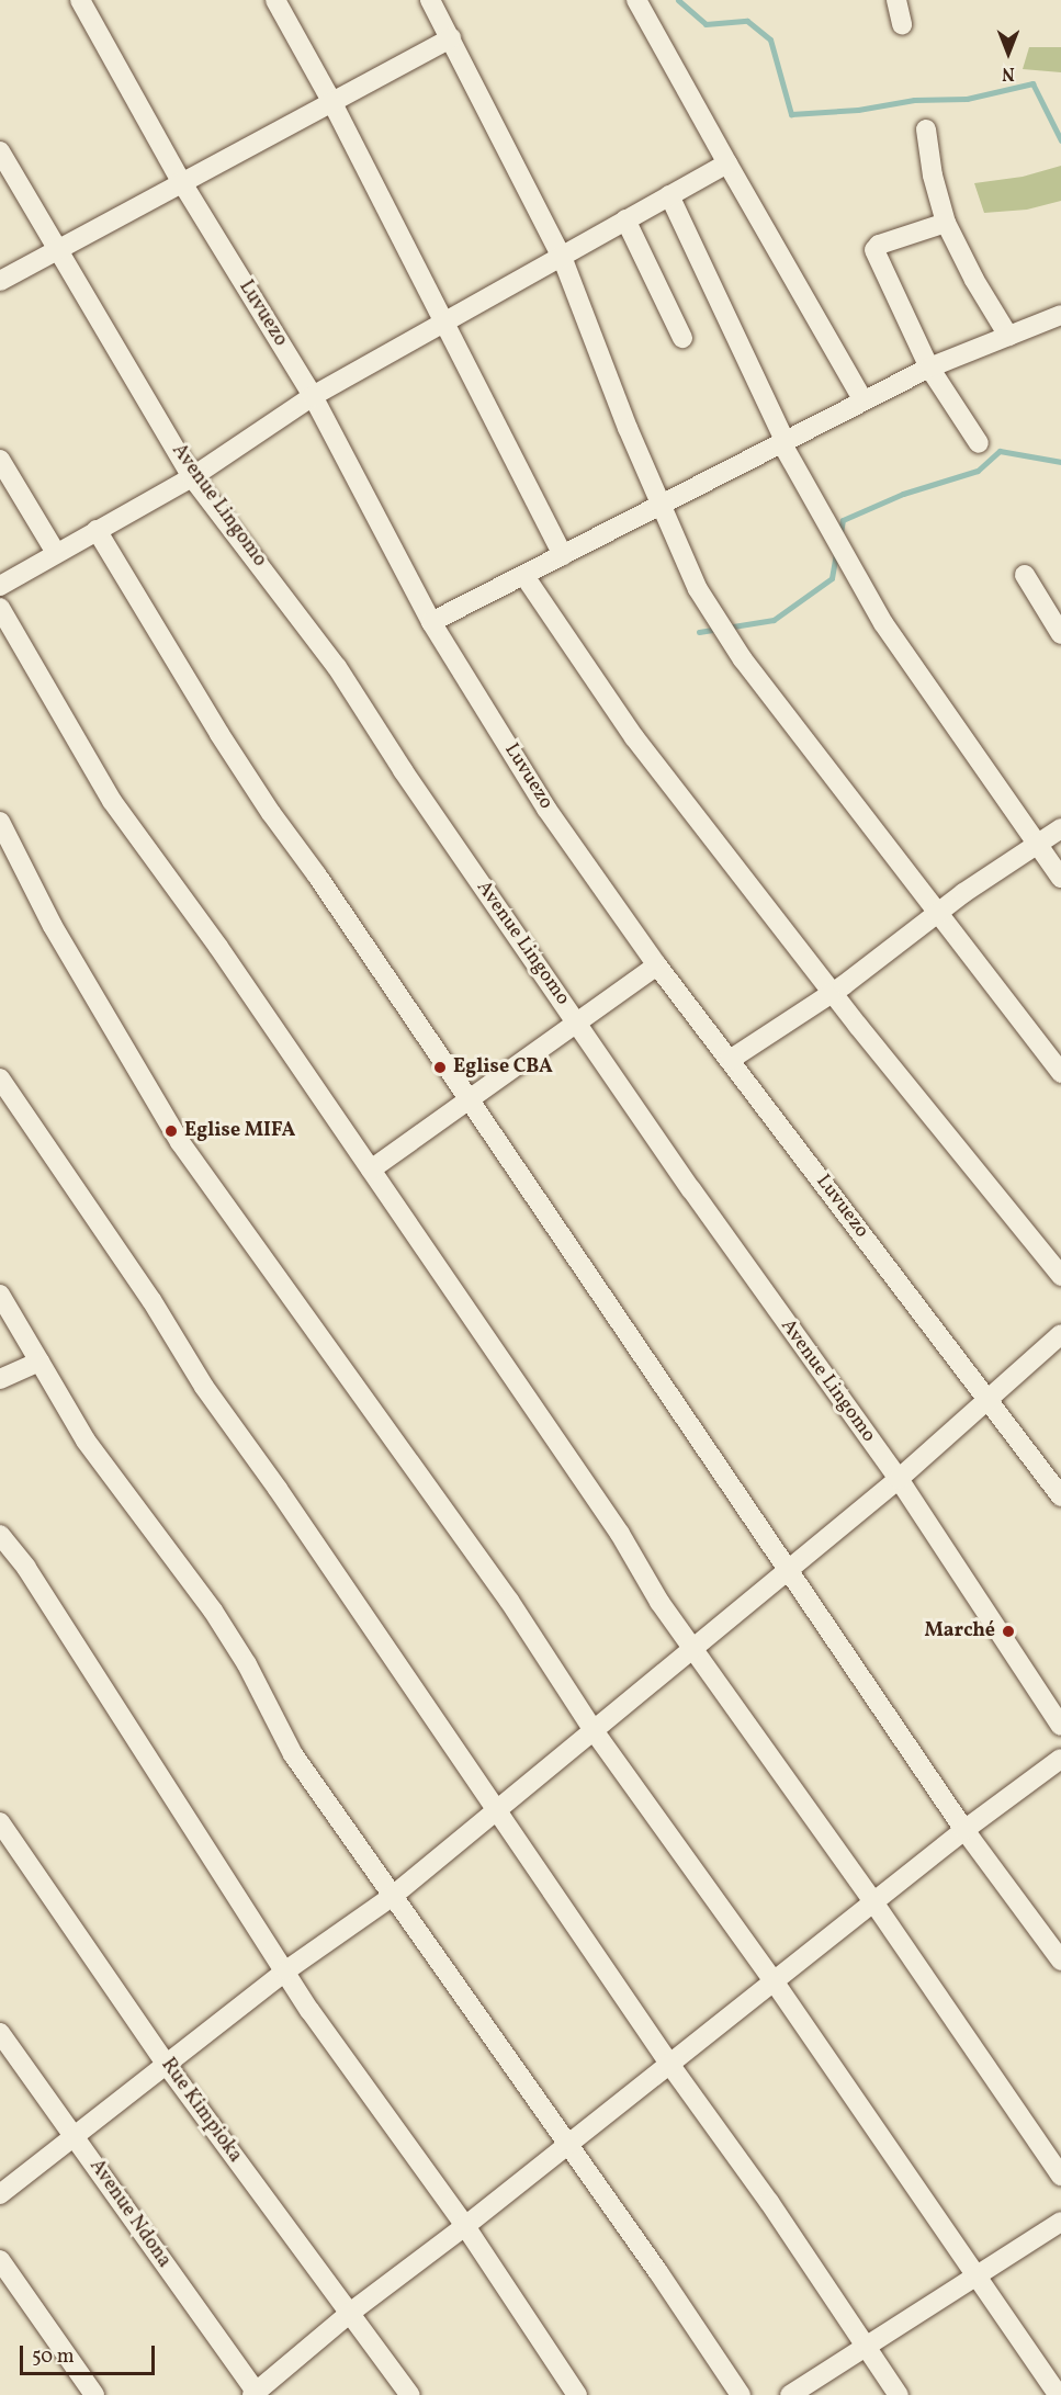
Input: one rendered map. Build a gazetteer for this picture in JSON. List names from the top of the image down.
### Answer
{
  "streets": {
    "street": [
      "Luvuezo",
      "Avenue Lingomo",
      "Rue Kimpioka",
      "Avenue Ndona"
    ]
  },
  "places": ["Eglise CBA", "Eglise MIFA", "Marché"],
  "scale_bar": "50 m",
  "north": "bottom"
}
